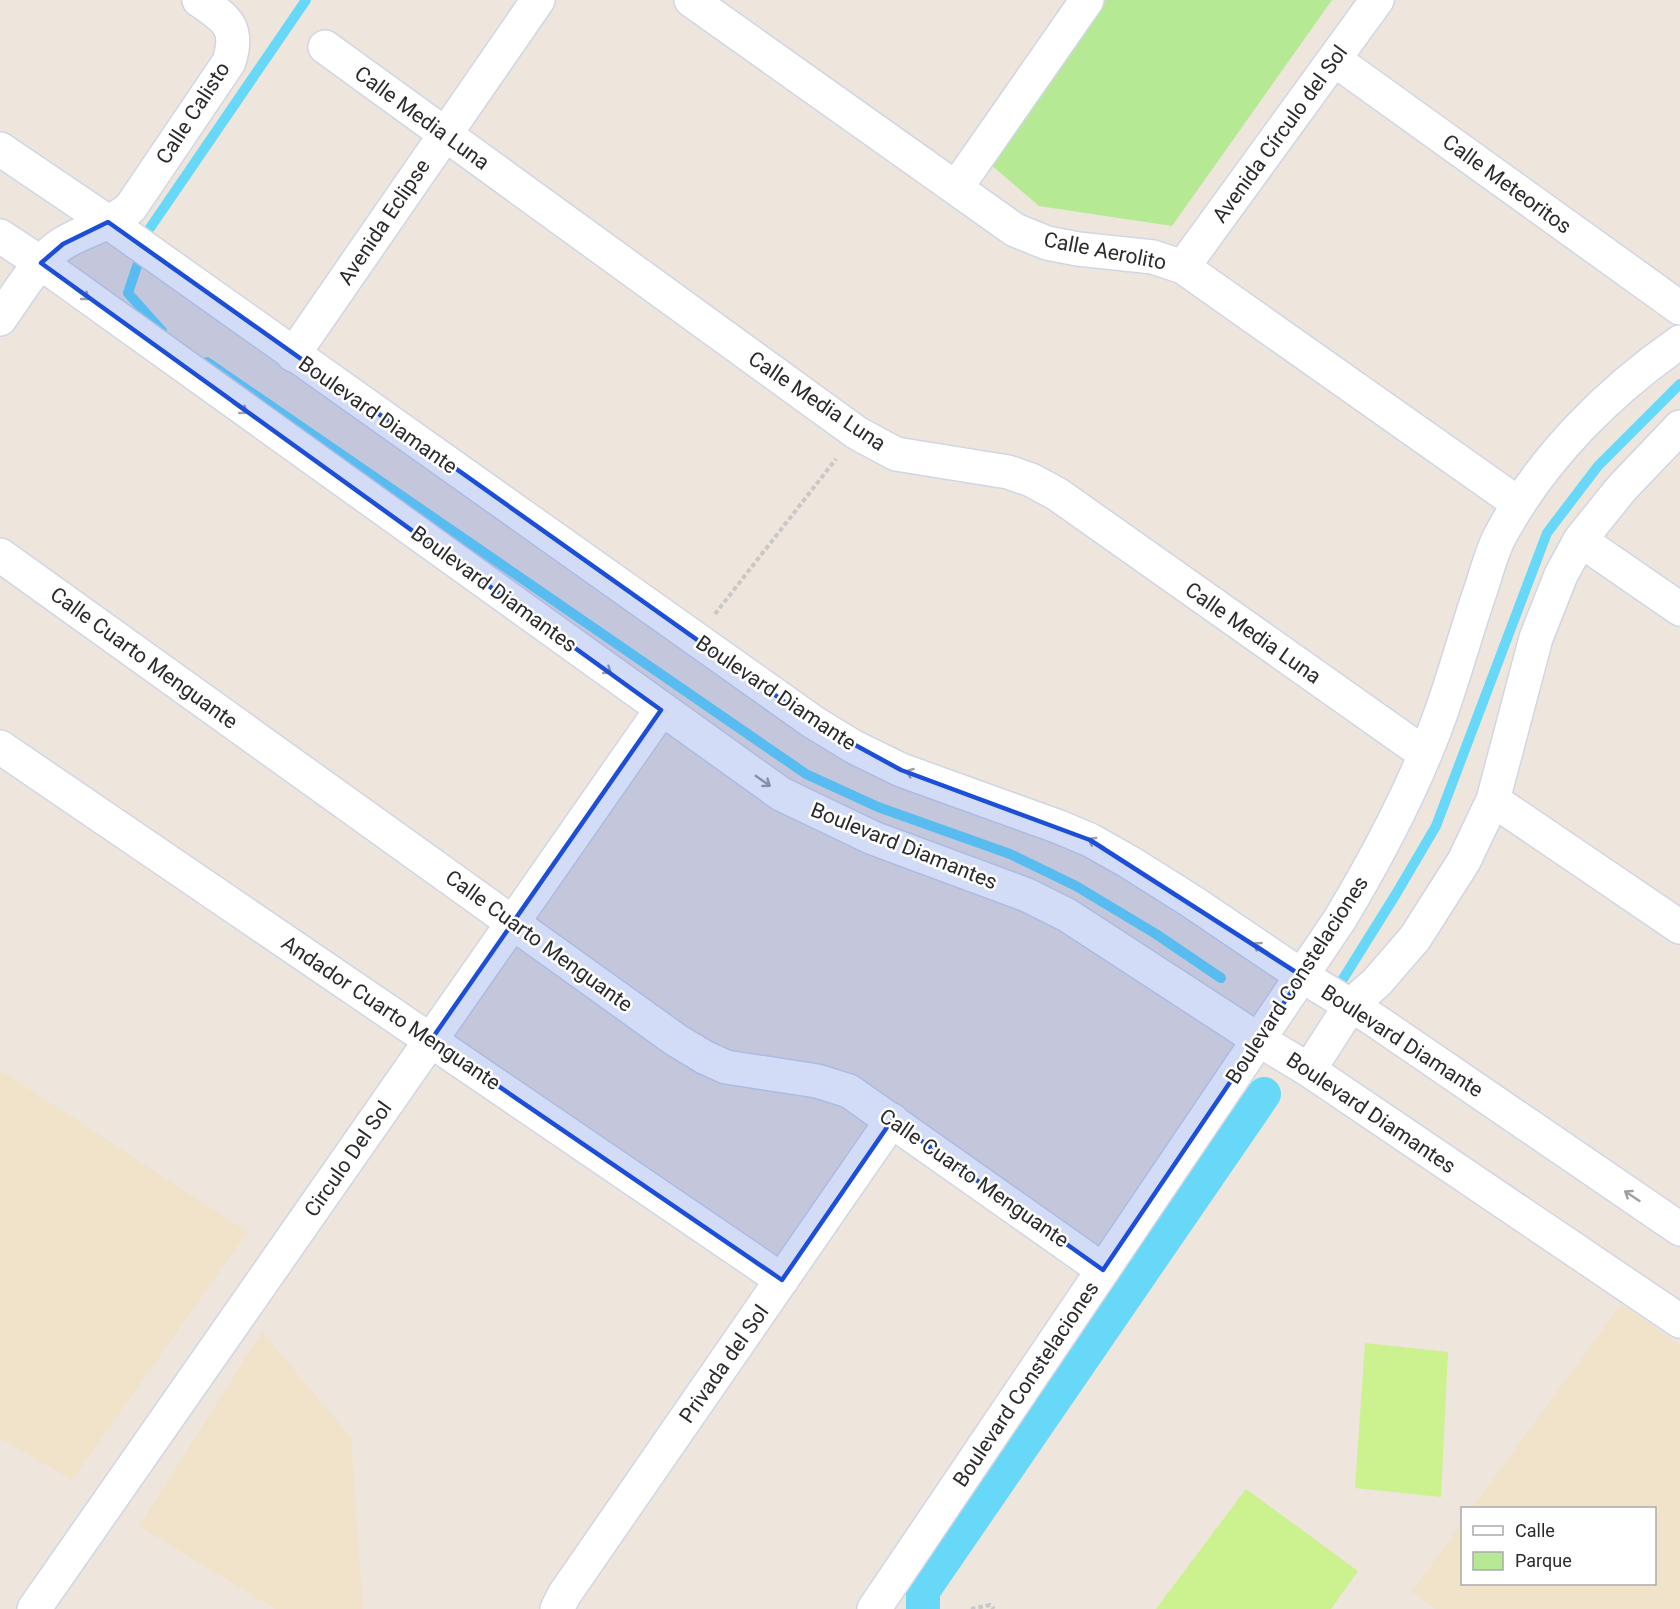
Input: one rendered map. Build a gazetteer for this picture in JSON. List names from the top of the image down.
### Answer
{
  "streets": {
    "street": [
      "Calle Calisto",
      "Calle Media Luna",
      "Avenida Círculo del Sol",
      "Calle Meteoritos",
      "Avenida Eclipse",
      "Calle Aerolito",
      "Boulevard Diamante",
      "Boulevard Diamantes",
      "Calle Cuarto Menguante",
      "Boulevard Constelaciones",
      "Andador Cuarto Menguante",
      "Circulo Del Sol",
      "Privada del Sol"
    ]
  },
  "crossings": [
    ["Calle Calisto", "Boulevard Diamante"],
    ["Calle Media Luna", "Avenida Eclipse"],
    ["Calle Media Luna", "Boulevard Constelaciones"],
    ["Avenida Círculo del Sol", "Calle Meteoritos"],
    ["Avenida Círculo del Sol", "Calle Aerolito"],
    ["Avenida Eclipse", "Boulevard Diamante"],
    ["Calle Aerolito", "Boulevard Constelaciones"],
    ["Boulevard Diamante", "Boulevard Constelaciones"],
    ["Boulevard Diamantes", "Boulevard Constelaciones"],
    ["Boulevard Diamantes", "Circulo Del Sol"],
    ["Calle Cuarto Menguante", "Boulevard Constelaciones"],
    ["Calle Cuarto Menguante", "Circulo Del Sol"],
    ["Calle Cuarto Menguante", "Privada del Sol"],
    ["Andador Cuarto Menguante", "Circulo Del Sol"],
    ["Andador Cuarto Menguante", "Privada del Sol"]
  ],
  "one_way": ["Boulevard Diamante", "Boulevard Diamantes"],
  "legend": ["Calle", "Parque"]
}
